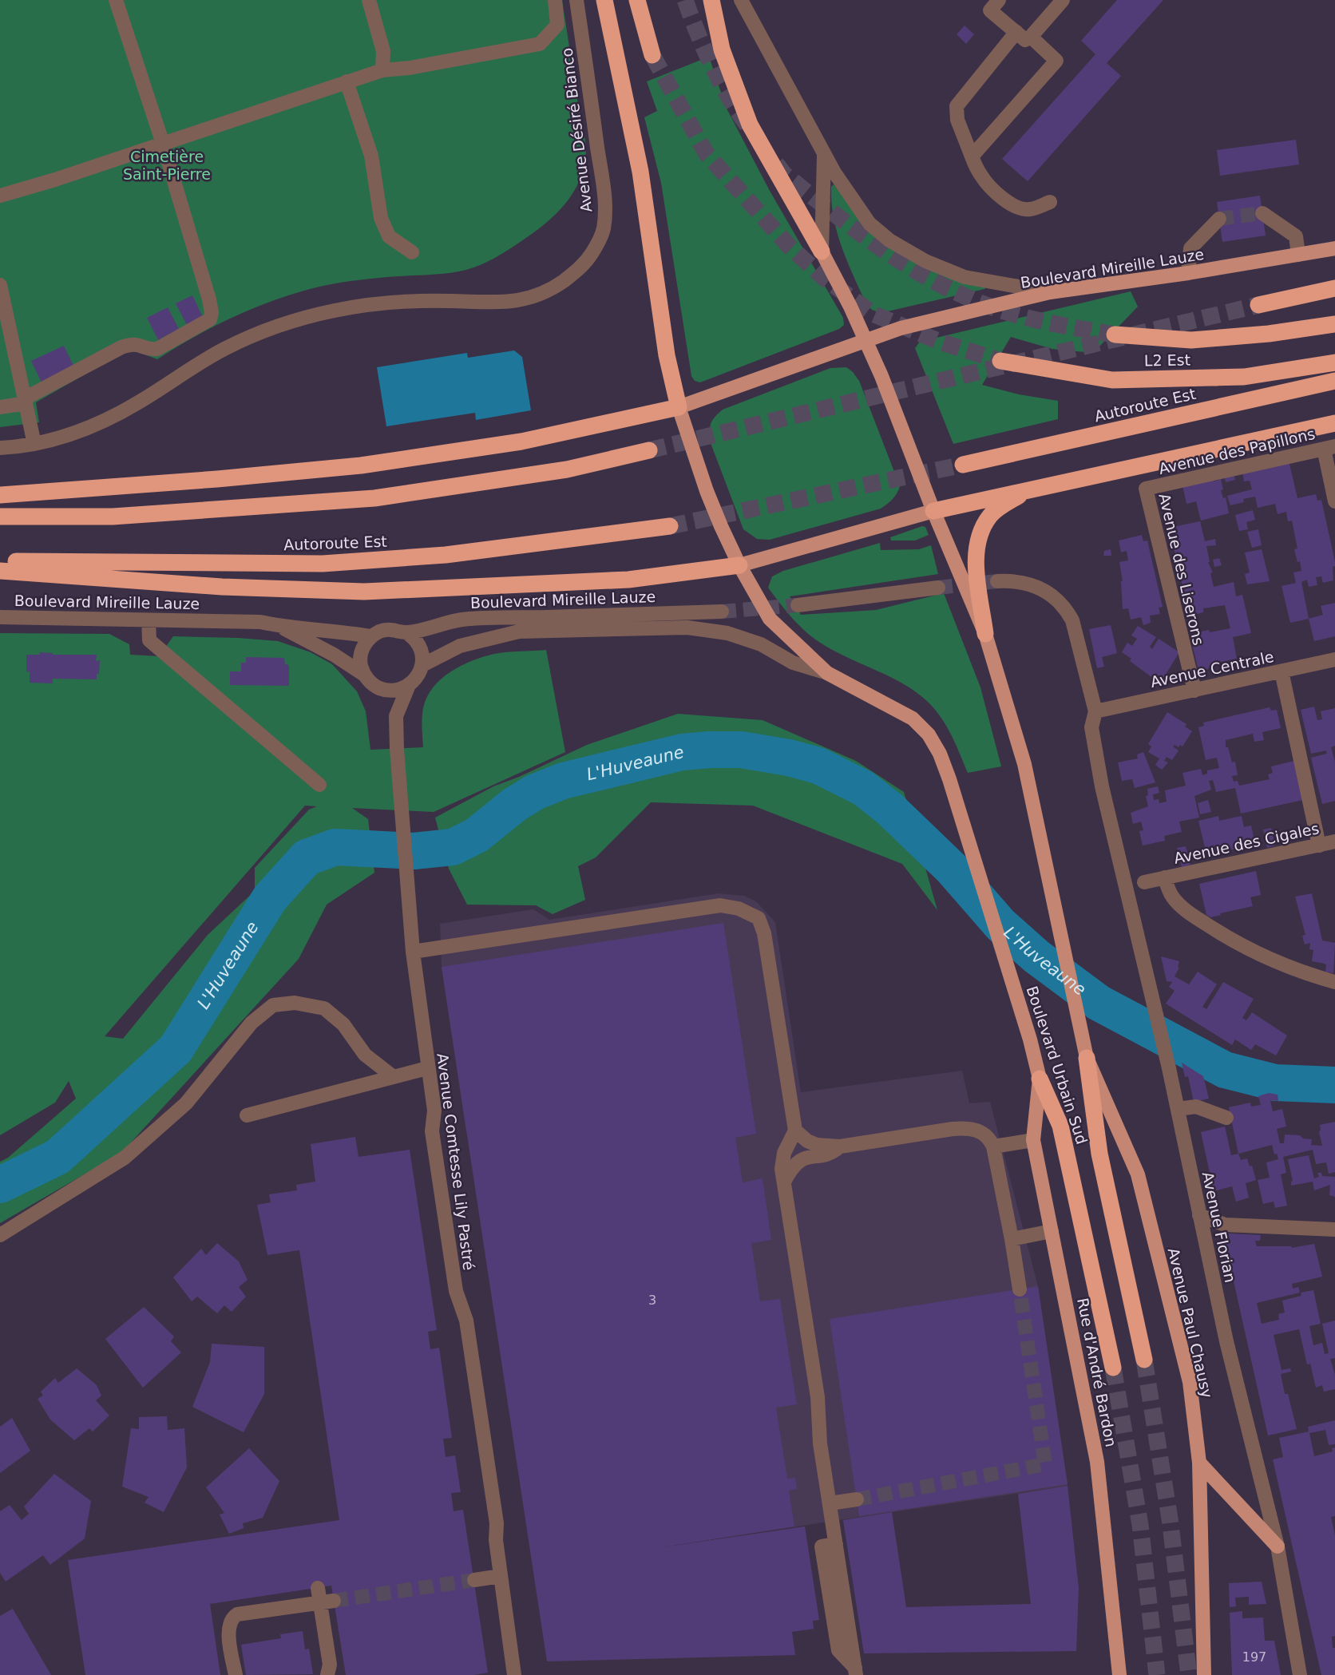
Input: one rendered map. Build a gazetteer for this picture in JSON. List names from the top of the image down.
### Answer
{
  "streets": {
    "highway": ["L2 Est", "Autoroute Est", "Boulevard Urbain Sud"],
    "main road": ["Boulevard Mireille Lauze", "Avenue Paul Chausy", "Rue d'André Bardon"],
    "street": [
      "Avenue Désiré Bianco",
      "Avenue des Papillons",
      "Avenue des Liserons",
      "Avenue Centrale",
      "Avenue des Cigales",
      "Avenue Comtesse Lily Pastré",
      "Avenue Florian"
    ]
  },
  "crossings": [
    ["Boulevard Mireille Lauze", "Boulevard Urbain Sud"],
    ["Boulevard Mireille Lauze", "Avenue Comtesse Lily Pastré"],
    ["Avenue des Papillons", "Avenue des Liserons"],
    ["Avenue des Liserons", "Avenue Centrale"],
    ["Avenue Centrale", "Avenue Florian"],
    ["Boulevard Urbain Sud", "Avenue Paul Chausy"],
    ["Boulevard Urbain Sud", "Rue d'André Bardon"]
  ],
  "water": ["L'Huveaune"],
  "parks": ["Cimetière Saint-Pierre"],
  "house_numbers": ["3", "197"]
}
